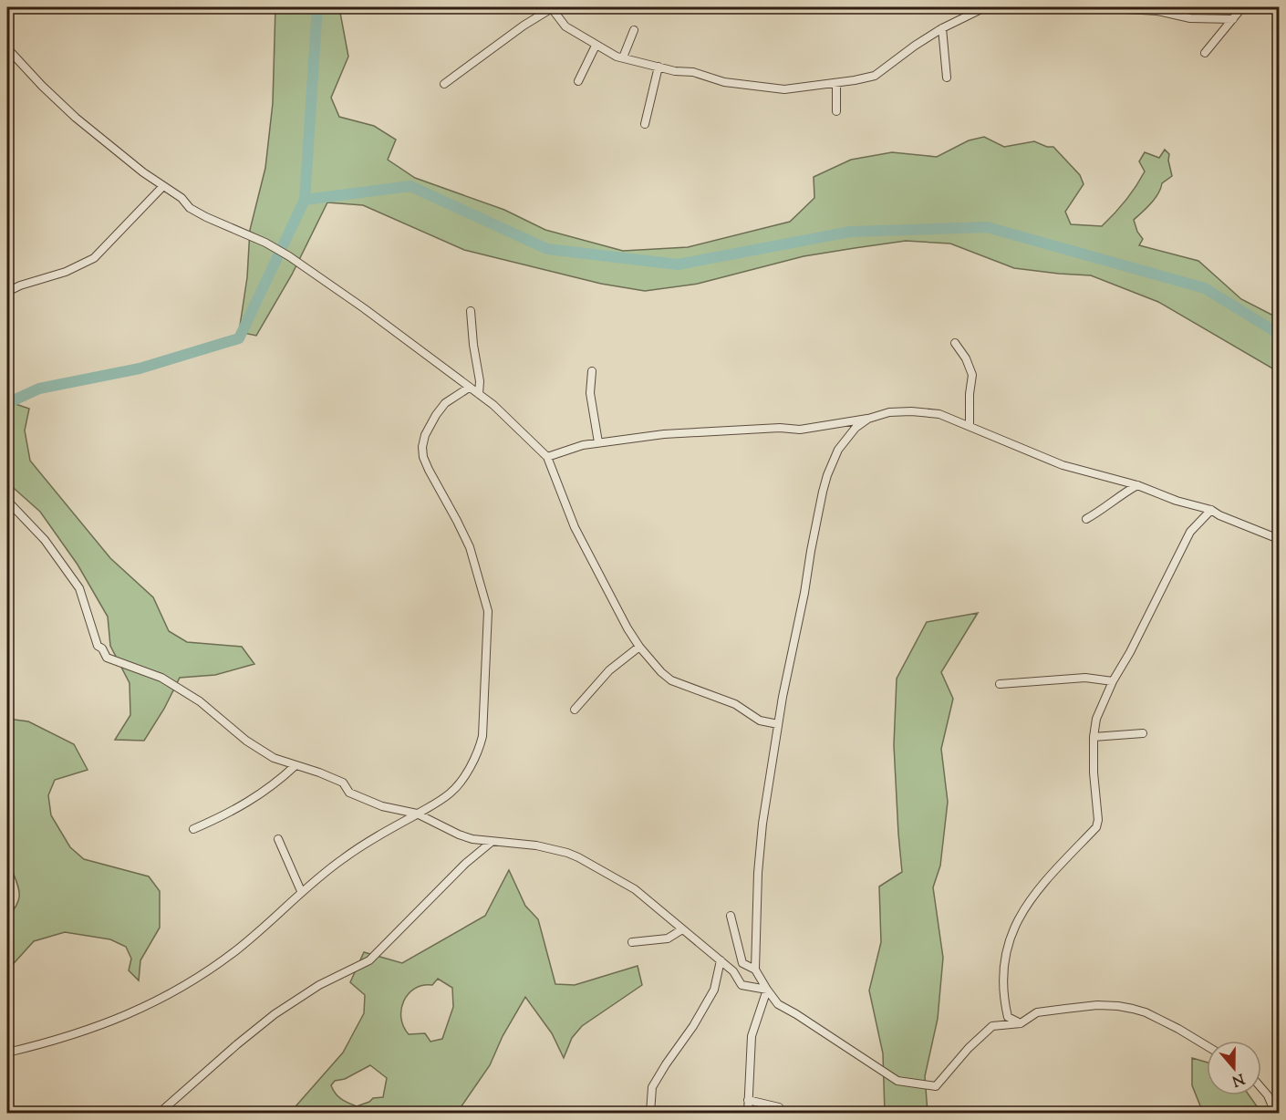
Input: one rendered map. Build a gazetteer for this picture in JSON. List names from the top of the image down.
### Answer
{
  "north": "bottom"
}
